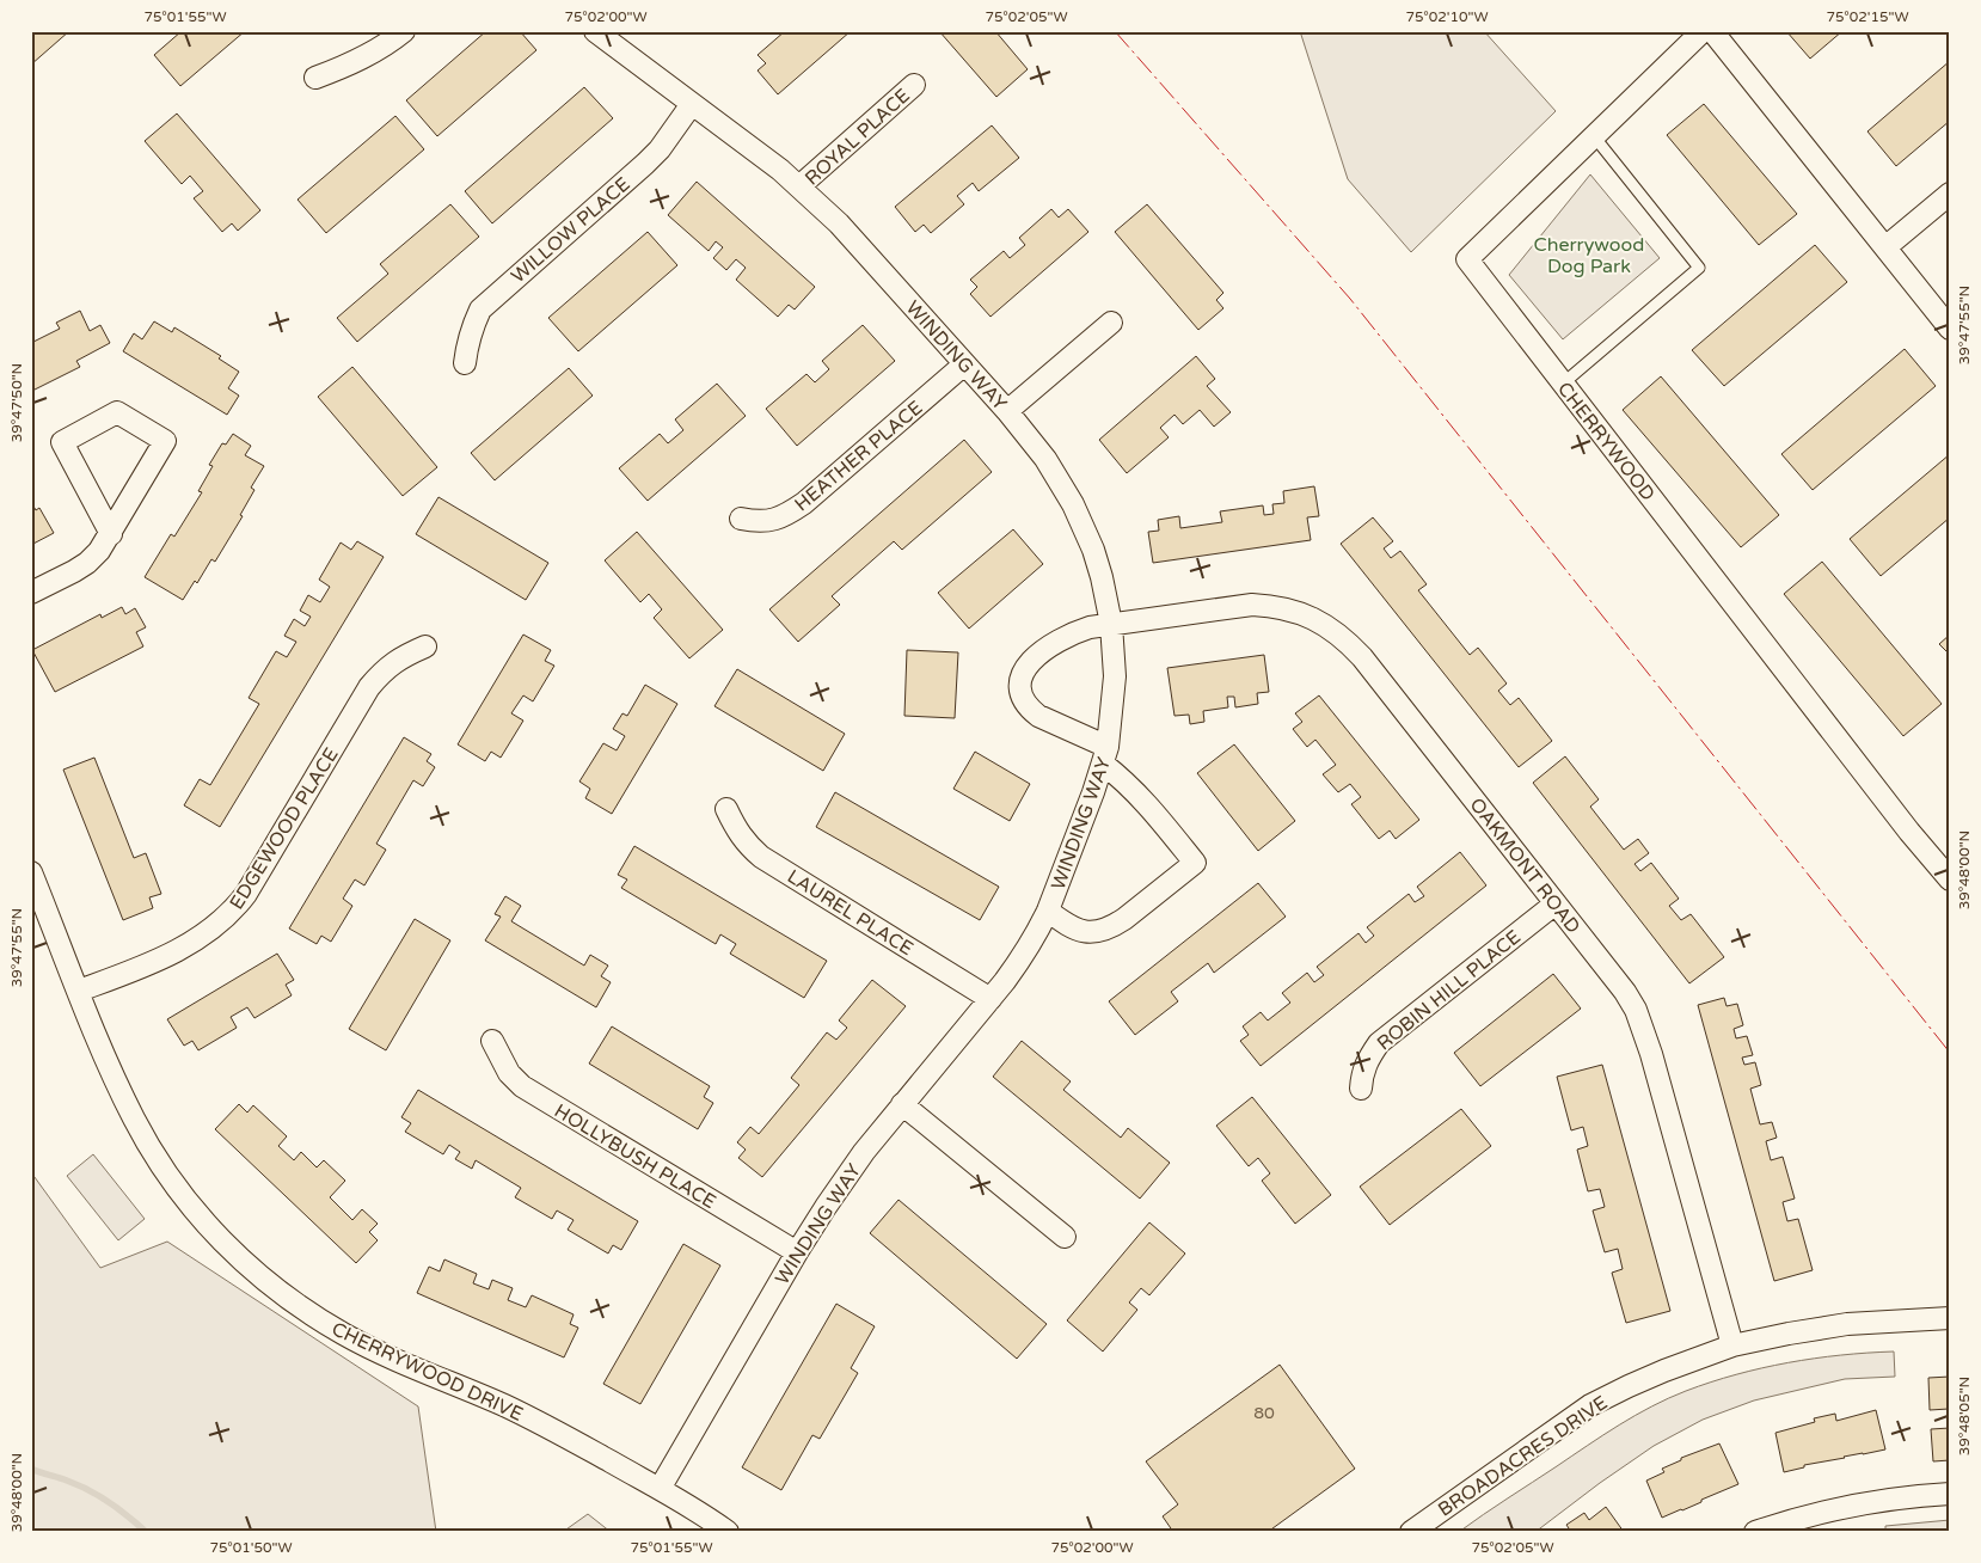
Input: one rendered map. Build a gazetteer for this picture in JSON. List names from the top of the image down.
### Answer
{
  "streets": {
    "street": [
      "ROYAL PLACE",
      "WILLOW PLACE",
      "WINDING WAY",
      "CHERRYWOOD",
      "HEATHER PLACE",
      "EDGEWOOD PLACE",
      "OAKMONT ROAD",
      "LAUREL PLACE",
      "ROBIN HILL PLACE",
      "HOLLYBUSH PLACE",
      "CHERRYWOOD DRIVE",
      "BROADACRES DRIVE"
    ]
  },
  "crossings": [
    ["ROYAL PLACE", "WINDING WAY"],
    ["WILLOW PLACE", "WINDING WAY"],
    ["WINDING WAY", "HEATHER PLACE"],
    ["WINDING WAY", "OAKMONT ROAD"],
    ["WINDING WAY", "LAUREL PLACE"],
    ["WINDING WAY", "HOLLYBUSH PLACE"],
    ["WINDING WAY", "CHERRYWOOD DRIVE"],
    ["EDGEWOOD PLACE", "CHERRYWOOD DRIVE"],
    ["OAKMONT ROAD", "ROBIN HILL PLACE"],
    ["OAKMONT ROAD", "BROADACRES DRIVE"]
  ],
  "parks": ["Cherrywood Dog Park"],
  "house_numbers": ["80"],
  "coordinates": [
    "75°01'55\"W",
    "75°02'00\"W",
    "75°02'05\"W",
    "75°02'10\"W",
    "75°02'15\"W",
    "39°47'55\"N",
    "39°47'50\"N",
    "39°48'00\"N",
    "39°48'05\"N",
    "75°01'50\"W"
  ]
}
